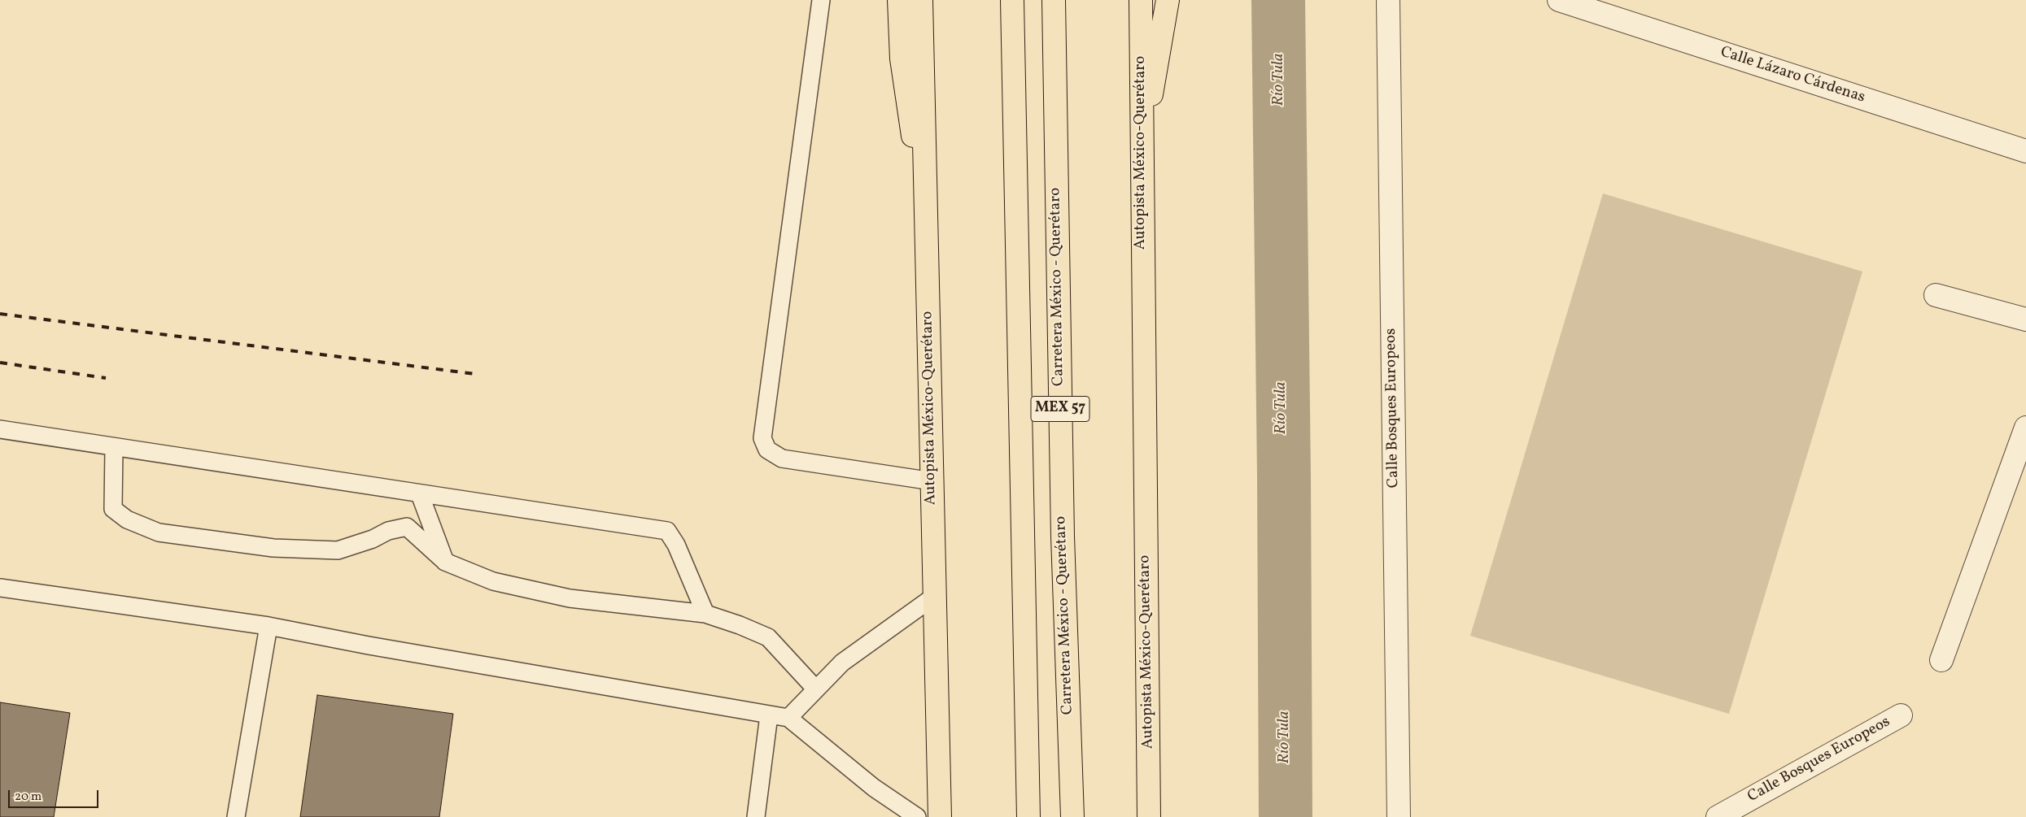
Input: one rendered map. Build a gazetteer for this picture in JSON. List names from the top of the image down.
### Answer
{
  "streets": {
    "main road": ["Autopista México-Querétaro", "Carretera México - Querétaro", "MEX 57"],
    "street": ["Calle Lázaro Cárdenas", "Calle Bosques Europeos"]
  },
  "water": ["Río Tula"],
  "scale_bar": "20 m"
}
